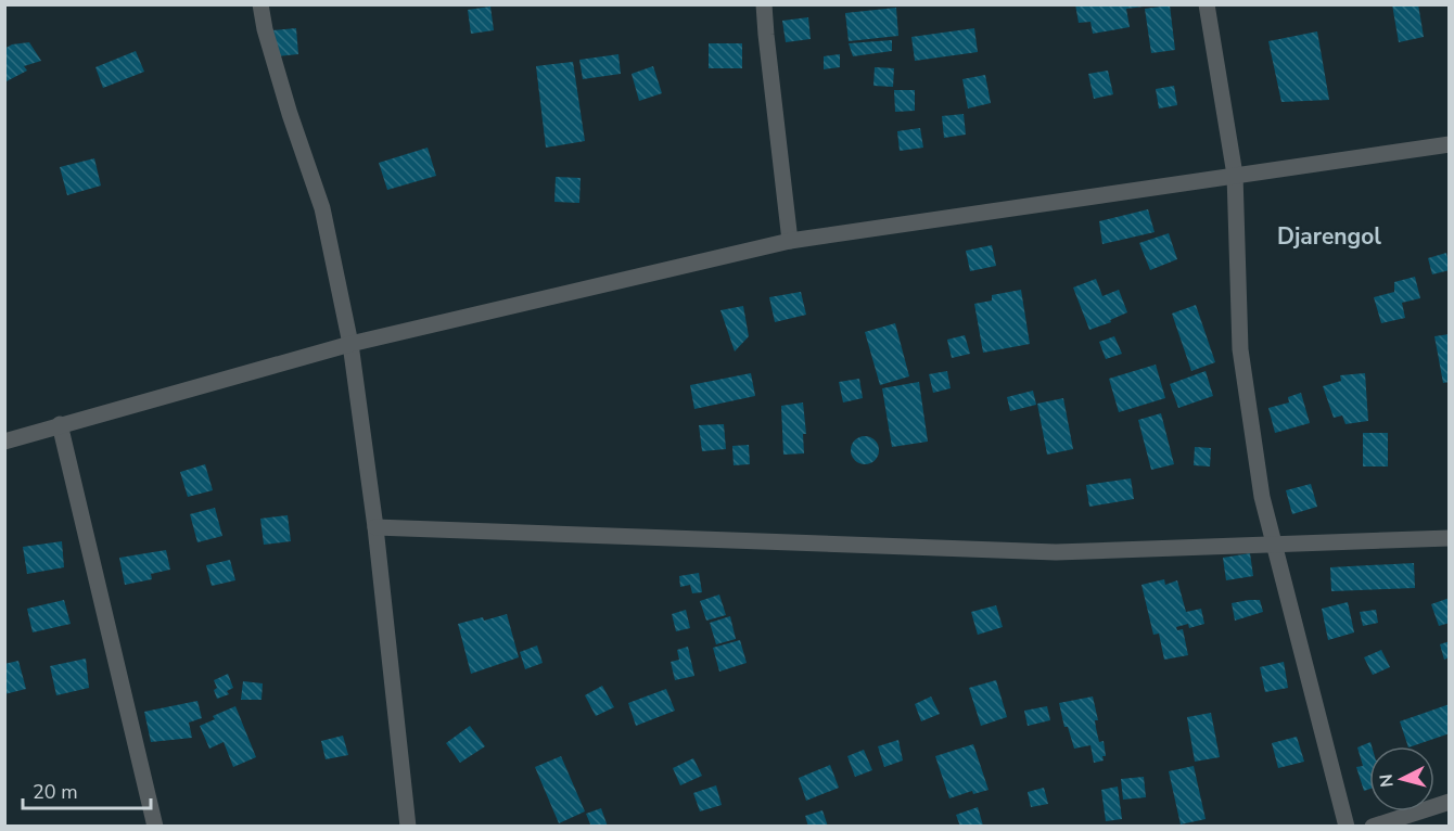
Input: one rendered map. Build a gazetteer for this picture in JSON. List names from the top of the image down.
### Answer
{
  "districts": ["Djarengol"],
  "scale_bar": "20 m",
  "north": "left"
}
